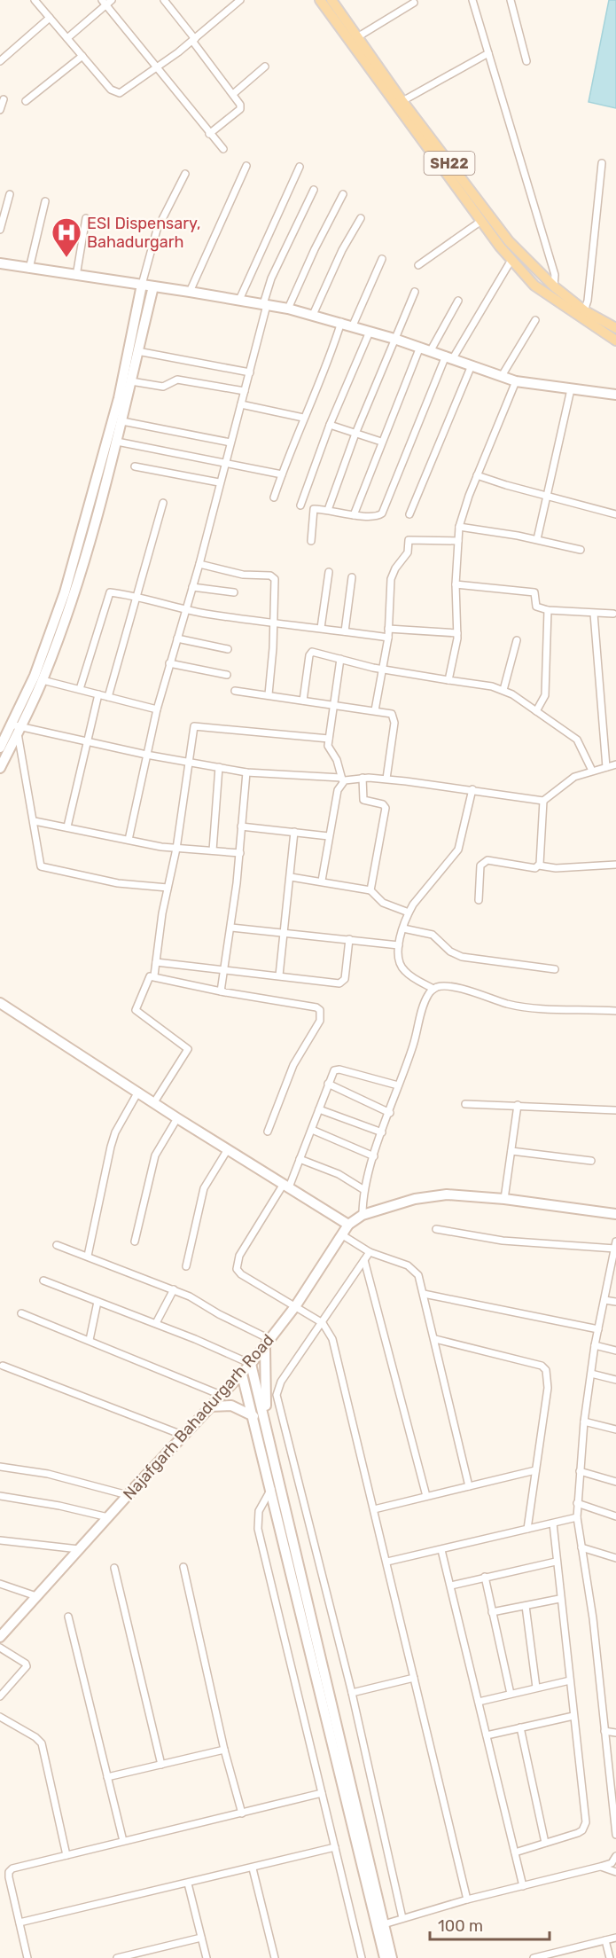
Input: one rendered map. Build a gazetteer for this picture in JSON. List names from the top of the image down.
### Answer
{
  "streets": {
    "main road": ["SH22"],
    "street": ["Najafgarh Bahadurgarh Road"]
  },
  "places": {
    "hospital": ["ESI Dispensary, Bahadurgarh"]
  },
  "scale_bar": "100 m"
}
